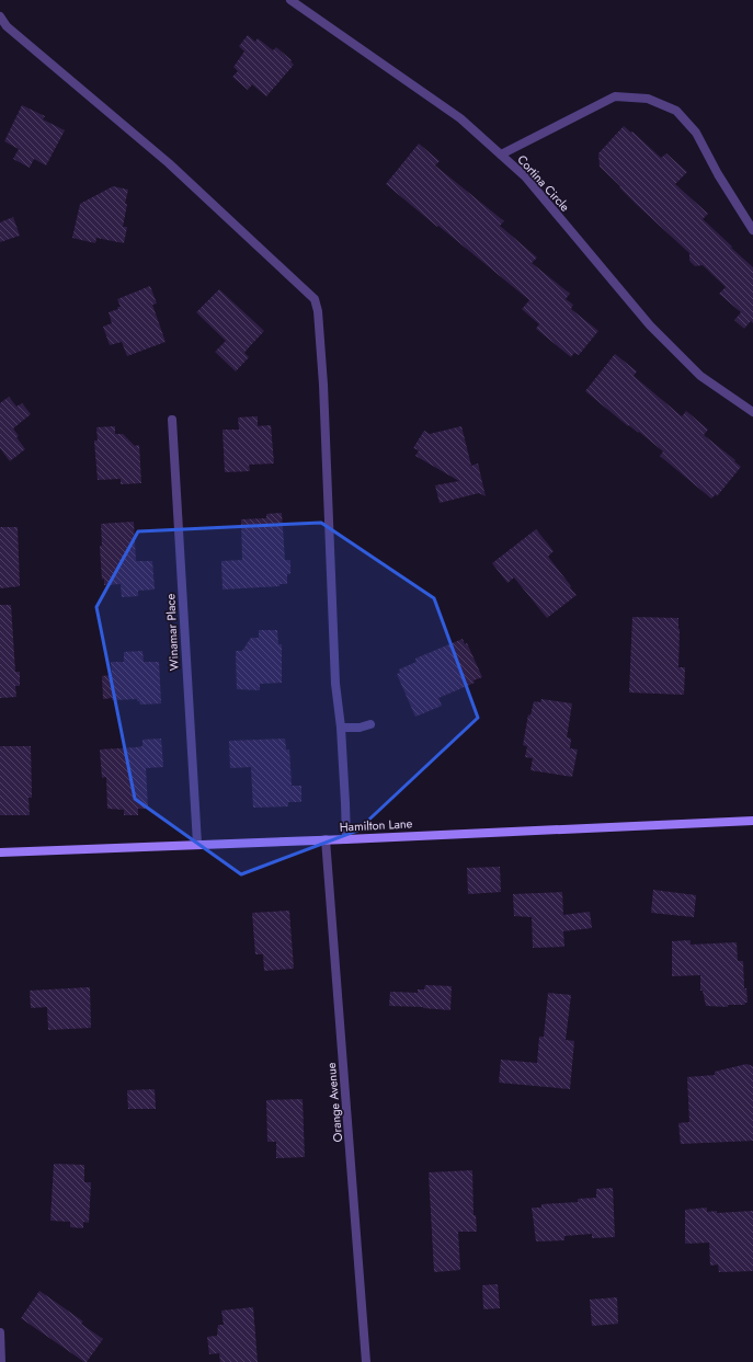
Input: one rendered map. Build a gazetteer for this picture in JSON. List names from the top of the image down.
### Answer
{
  "streets": {
    "street": [
      "Cortina Circle",
      "Winamar Place",
      "Hamilton Lane",
      "Orange Avenue"
    ]
  },
  "crossings": [
    ["Winamar Place", "Hamilton Lane"],
    ["Hamilton Lane", "Orange Avenue"]
  ]
}
